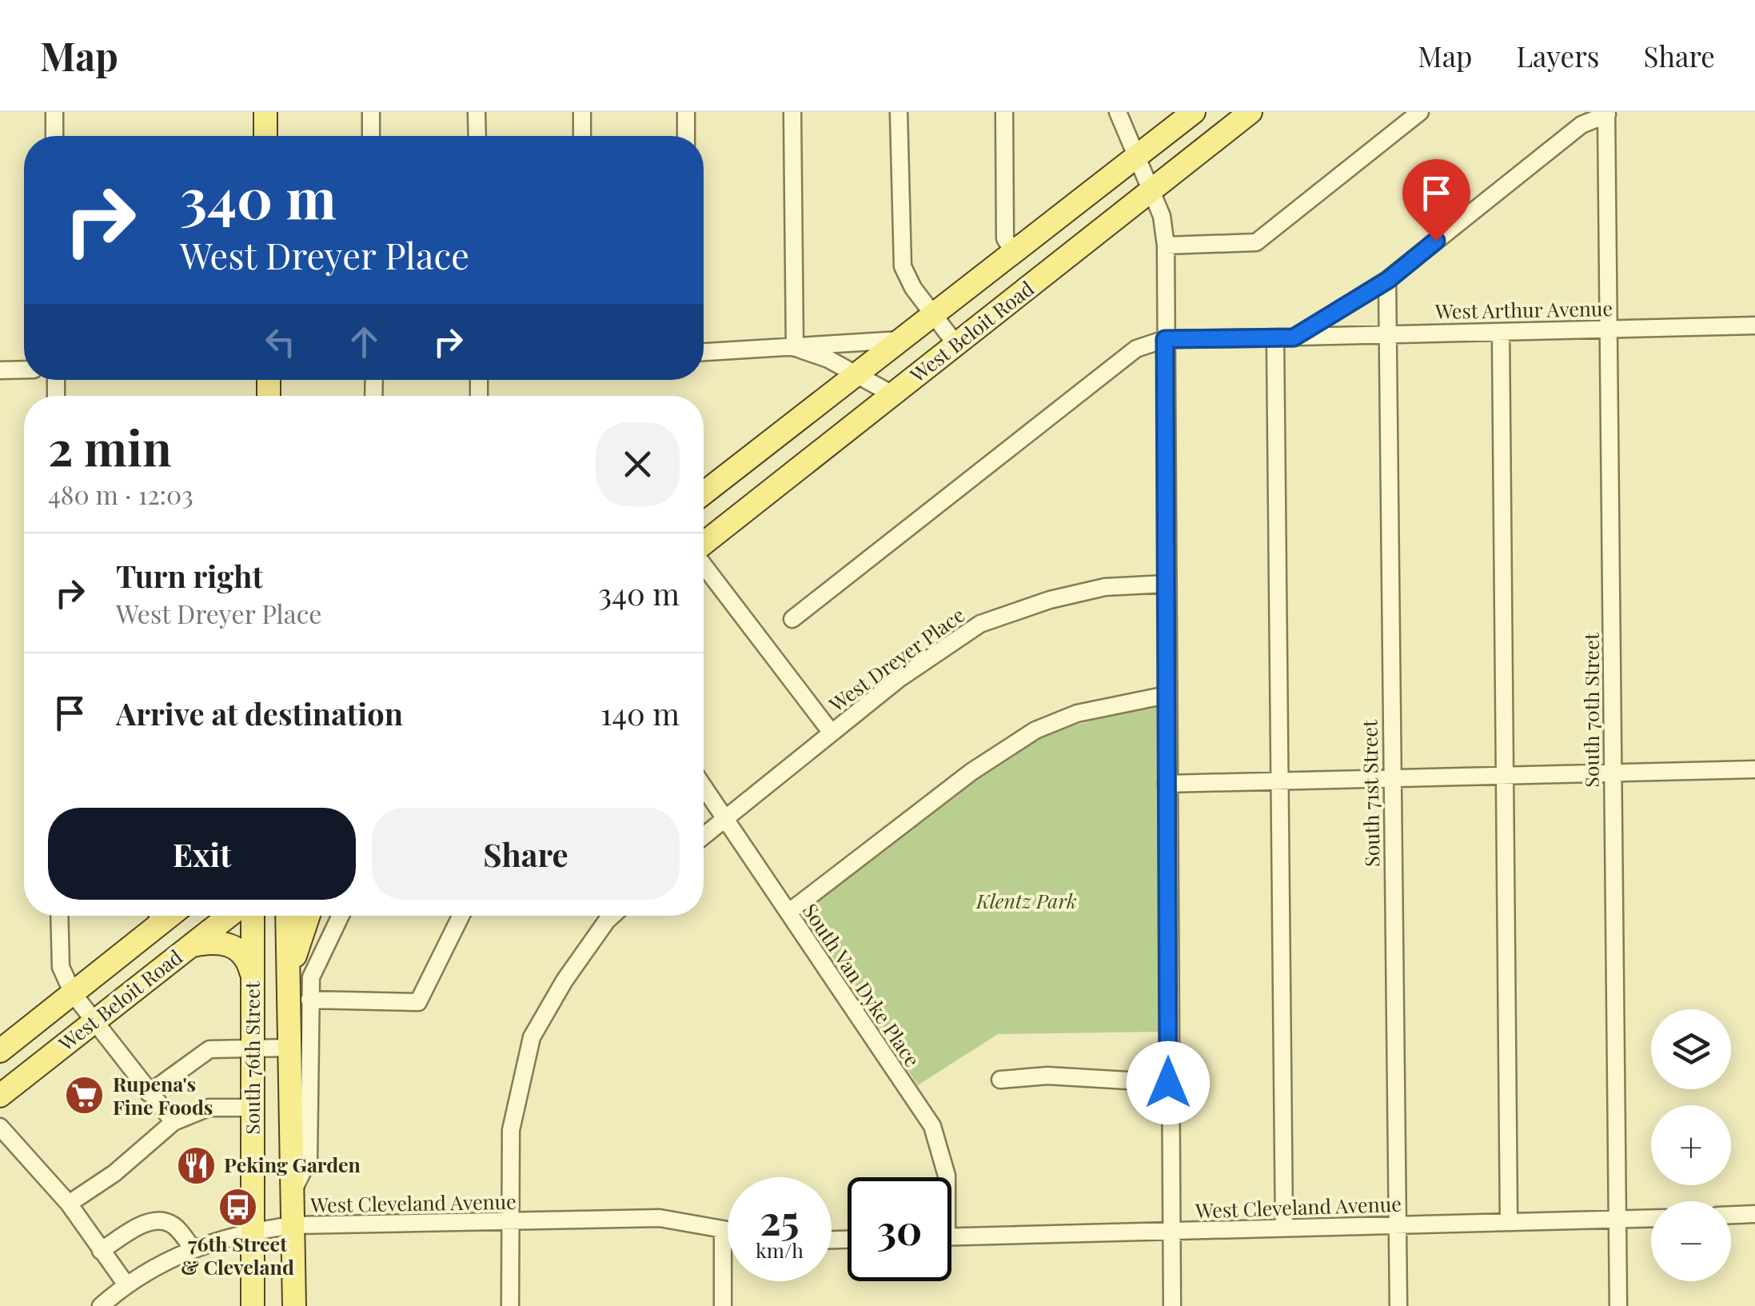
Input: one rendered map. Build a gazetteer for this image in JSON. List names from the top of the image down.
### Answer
{
  "streets": {
    "main road": ["West Beloit Road", "South 76th Street"],
    "street": [
      "West Arthur Avenue",
      "West Dreyer Place",
      "South 70th Street",
      "South 71st Street",
      "South Van Dyke Place",
      "West Cleveland Avenue"
    ]
  },
  "crossings": [
    ["West Arthur Avenue", "South 70th Street"],
    ["West Arthur Avenue", "South 71st Street"],
    ["West Dreyer Place", "South Van Dyke Place"],
    ["South 70th Street", "West Cleveland Avenue"],
    ["South 71st Street", "West Cleveland Avenue"],
    ["South 76th Street", "West Cleveland Avenue"]
  ],
  "parks": ["Klentz Park"],
  "places": {
    "supermarket": ["Rupena's Fine Foods"],
    "restaurant": ["Peking Garden"],
    "bus stop": ["76th Street & Cleveland"]
  },
  "page": {
    "header": "Map",
    "nav": ["Map", "Layers", "Share"],
    "turn": ["340 m", "West Dreyer Place"],
    "heading": ["2 min", "480 m · 12:03"],
    "list": [
      {
        "name": "Turn right",
        "note": "West Dreyer Place",
        "value": "340 m"
      },
      {
        "name": "Arrive at destination",
        "value": "140 m"
      }
    ],
    "buttons": ["Exit", "Share"],
    "map_buttons": ["+", "−"],
    "speed": "25 km/h",
    "limit": "30"
  }
}
